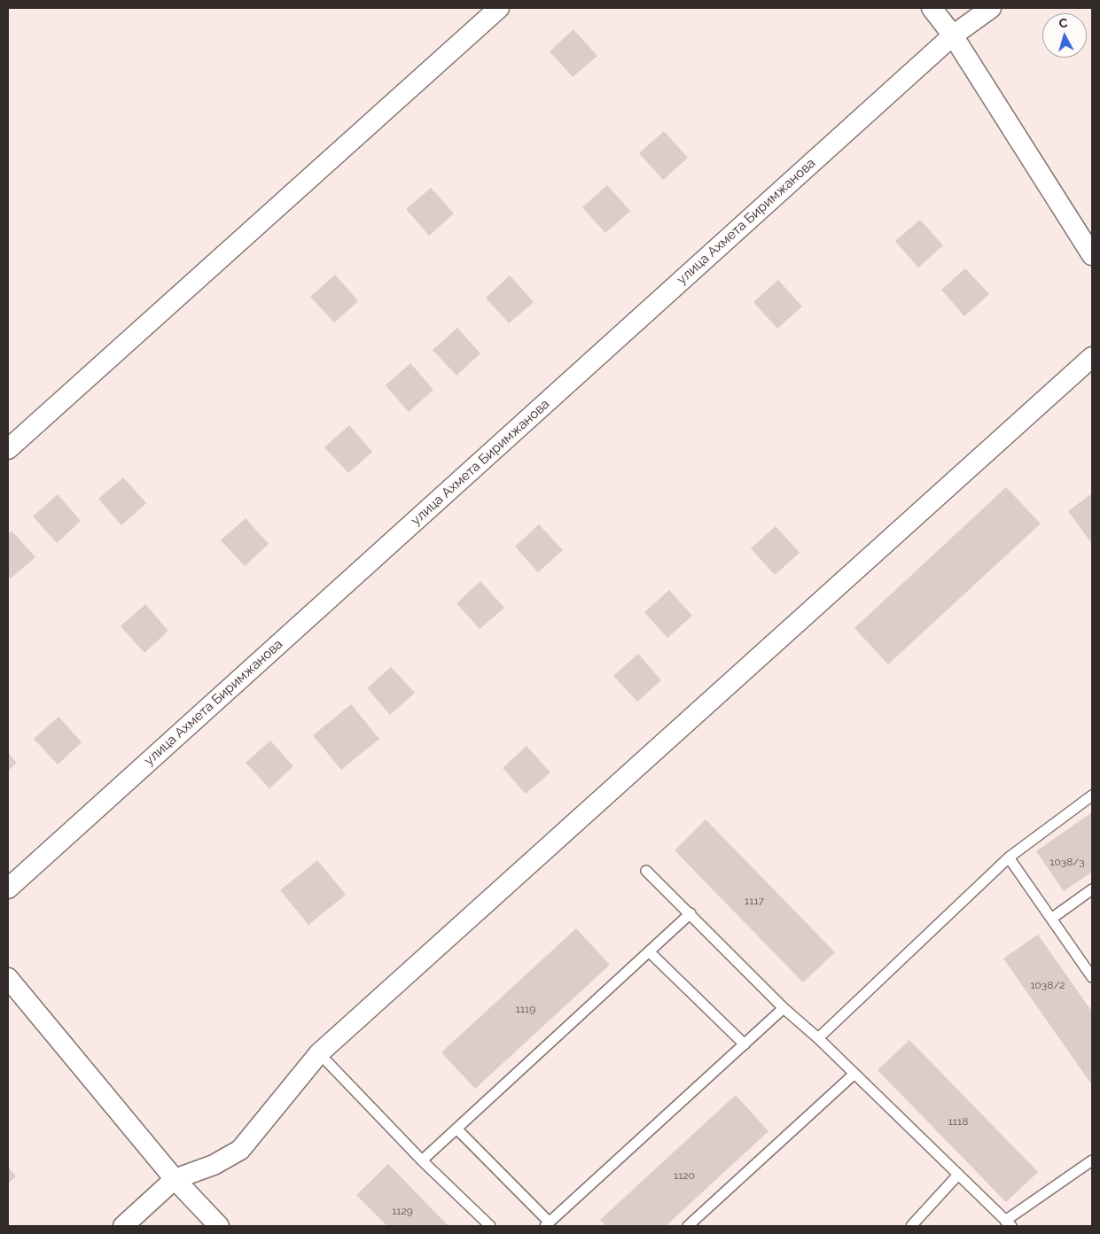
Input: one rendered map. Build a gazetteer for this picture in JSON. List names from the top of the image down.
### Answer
{
  "streets": {
    "street": ["улица Ахмета Биримжанова"]
  },
  "house_numbers": [
    "1038/3",
    "1117",
    "1038/2",
    "1119",
    "1118",
    "1120",
    "1129"
  ],
  "north": "top"
}
